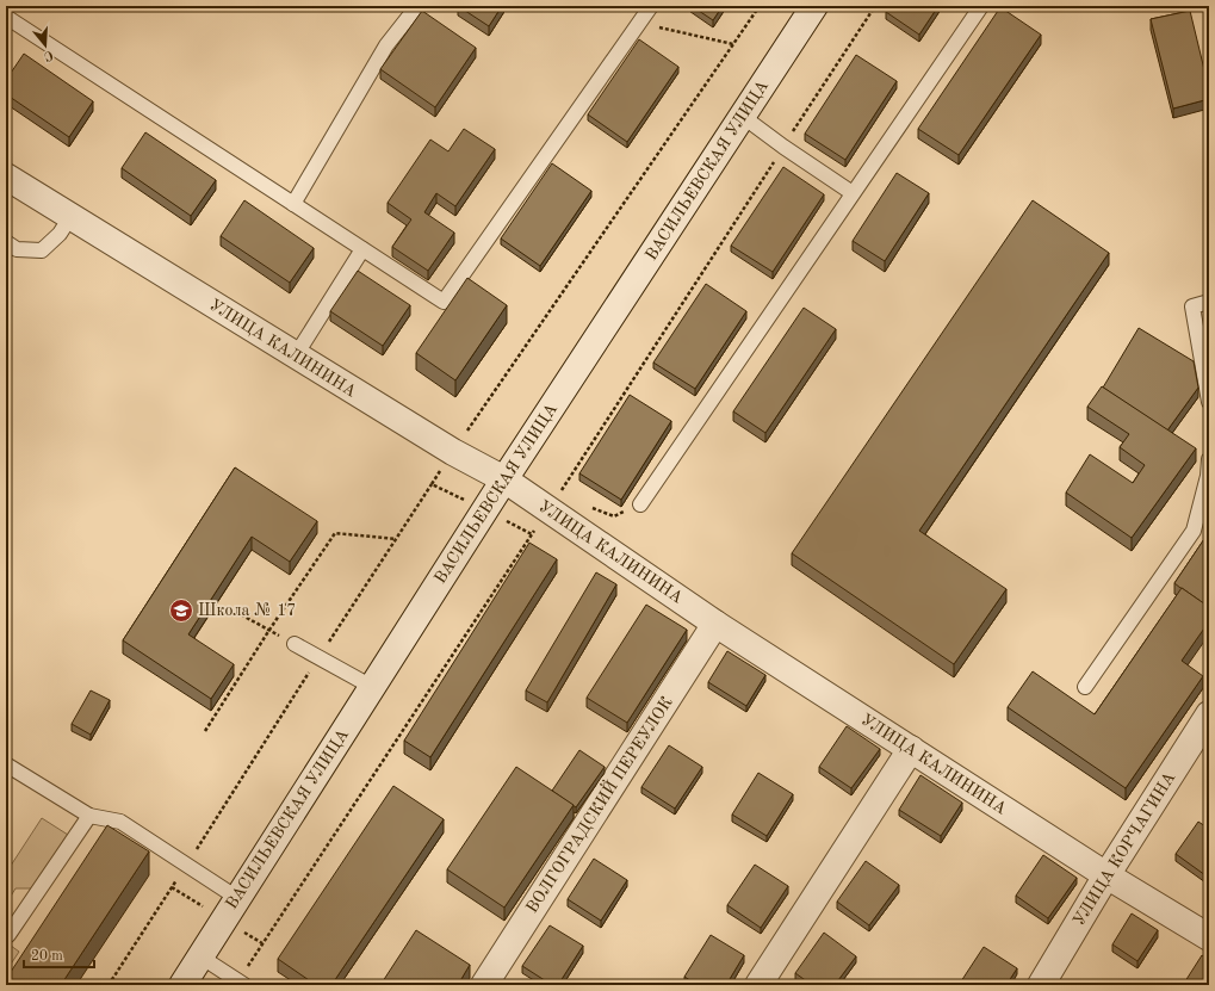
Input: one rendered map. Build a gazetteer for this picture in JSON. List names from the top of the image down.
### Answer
{
  "streets": {
    "street": [
      "ВАСИЛЬЕВСКАЯ УЛИЦА",
      "УЛИЦА КАЛИНИНА",
      "ВОЛГОГРАДСКИЙ ПЕРЕУЛОК",
      "УЛИЦА КОРЧАГИНА"
    ]
  },
  "crossings": [
    ["ВАСИЛЬЕВСКАЯ УЛИЦА", "УЛИЦА КАЛИНИНА"],
    ["УЛИЦА КАЛИНИНА", "ВОЛГОГРАДСКИЙ ПЕРЕУЛОК"],
    ["УЛИЦА КАЛИНИНА", "УЛИЦА КОРЧАГИНА"]
  ],
  "places": {
    "school or university": ["Школа № 17"]
  },
  "scale_bar": "20 m",
  "north": "bottom"
}
